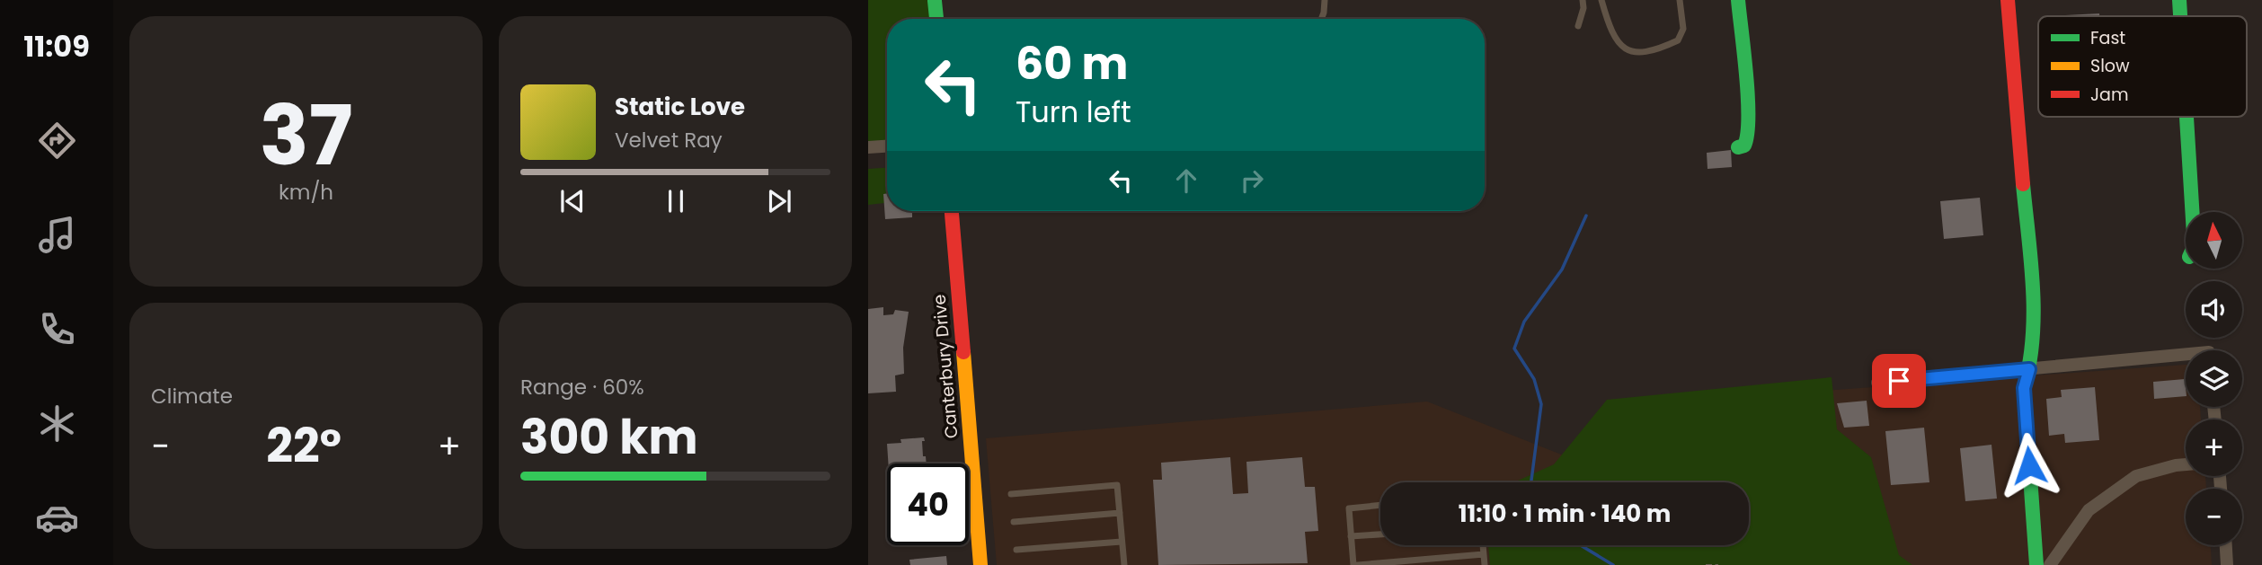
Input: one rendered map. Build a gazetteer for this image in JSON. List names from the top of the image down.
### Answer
{
  "streets": {
    "street": ["Canterbury Drive"]
  },
  "legend": ["Fast", "Slow", "Jam"],
  "north": "top",
  "page": {
    "tabs": "11:09",
    "tile": [
      ["37", "km/h"],
      "Climate",
      ["Range · 60%", "300 km"]
    ],
    "turn": ["60 m", "Turn left"],
    "song": ["Static Love", "Velvet Ray"],
    "map_buttons": ["+", "−"],
    "heat": ["−", "22°", "+"],
    "limit": "40",
    "trip": "11:10 · 1 min · 140 m"
  }
}
